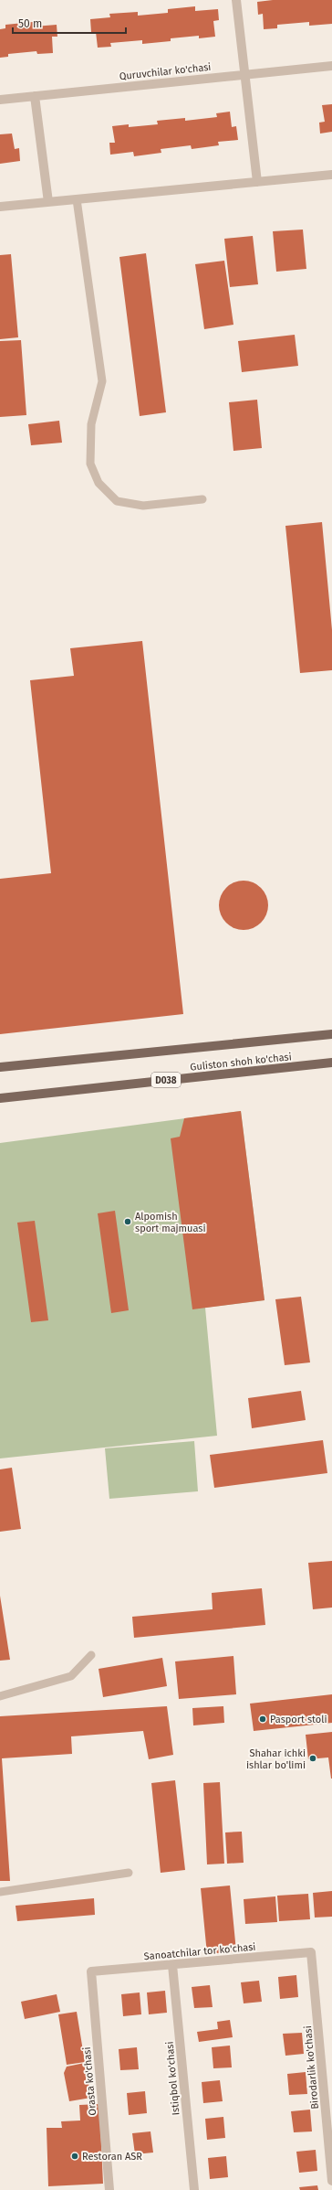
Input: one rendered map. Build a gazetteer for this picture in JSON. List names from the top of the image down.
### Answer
{
  "streets": {
    "main road": ["Guliston shoh ko'chasi", "D038"],
    "street": [
      "Quruvchilar ko'chasi",
      "Sanoatchilar tor ko'chasi",
      "Birodarlik ko'chasi",
      "Istiqbol ko'chasi",
      "Orasta ko'chasi"
    ]
  },
  "crossings": [
    ["Sanoatchilar tor ko'chasi", "Birodarlik ko'chasi"],
    ["Sanoatchilar tor ko'chasi", "Istiqbol ko'chasi"],
    ["Sanoatchilar tor ko'chasi", "Orasta ko'chasi"]
  ],
  "places": [
    "Alpomish sport majmuasi",
    "Pasport stoli",
    "Shahar ichki ishlar bo'limi",
    "Restoran ASR"
  ],
  "scale_bar": "50 m"
}
